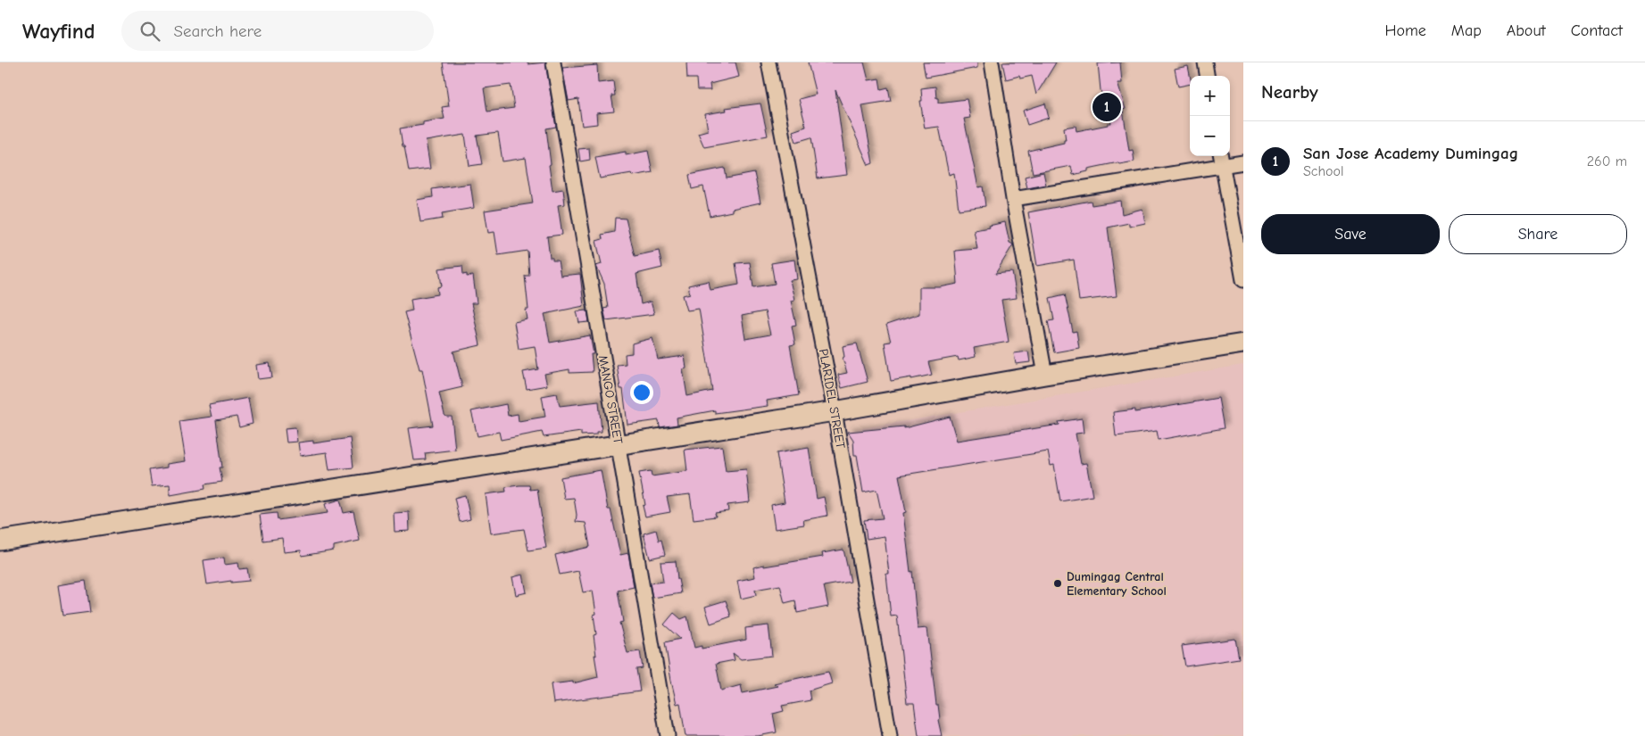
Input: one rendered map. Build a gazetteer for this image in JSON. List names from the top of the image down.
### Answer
{
  "streets": {
    "street": ["PLARIDEL STREET", "MANGO STREET"]
  },
  "places": ["Dumingag Central Elementary School"],
  "page": {
    "header": "Wayfind",
    "search": "Search here",
    "nav": [
      "Home",
      "Map",
      "About",
      "Contact"
    ],
    "heading": "Nearby",
    "map_buttons": ["+", "−"],
    "pins": "1",
    "list": [
      {
        "mark": "1",
        "name": "San Jose Academy Dumingag",
        "note": "School",
        "value": "260 m"
      }
    ],
    "buttons": ["Save", "Share"]
  }
}
